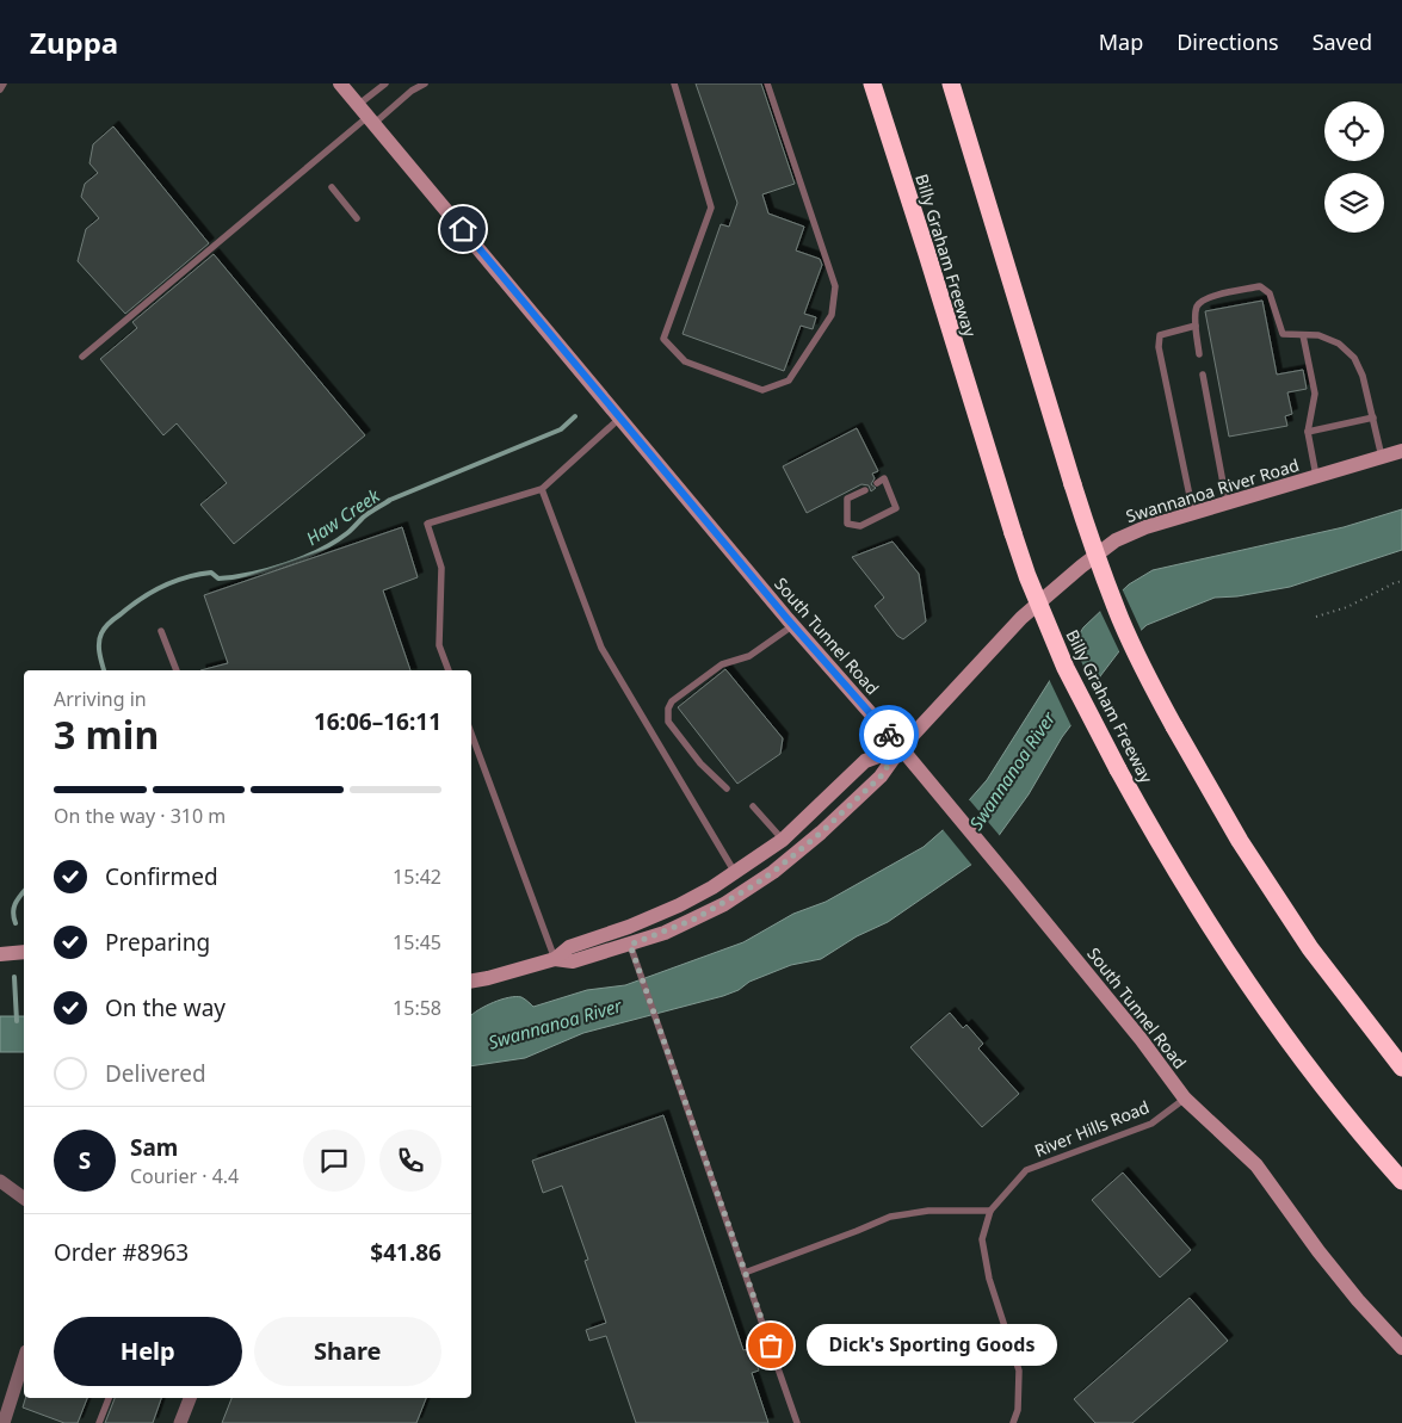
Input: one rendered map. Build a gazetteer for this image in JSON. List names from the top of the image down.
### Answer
{
  "streets": {
    "highway": ["Billy Graham Freeway"],
    "main road": ["Swannanoa River Road", "South Tunnel Road"],
    "lane": ["River Hills Road"]
  },
  "crossings": [
    ["Swannanoa River Road", "South Tunnel Road"],
    ["South Tunnel Road", "River Hills Road"]
  ],
  "water": ["Haw Creek", "Swannanoa River"],
  "places": ["Dick's Sporting Goods"],
  "page": {
    "header": "Zuppa",
    "nav": ["Map", "Directions", "Saved"],
    "heading": ["3 min", "Arriving in", "16:06–16:11"],
    "panel": [
      "Sam",
      "Courier · 4.4",
      "Order #8963",
      "$41.86"
    ],
    "bar": "On the way · 310 m",
    "list": [
      ["Confirmed", "15:42"],
      ["Preparing", "15:45"],
      ["On the way", "15:58"],
      "Delivered"
    ],
    "round": "S",
    "buttons": ["Help", "Share"],
    "bubble": "Dick's Sporting Goods"
  }
}
